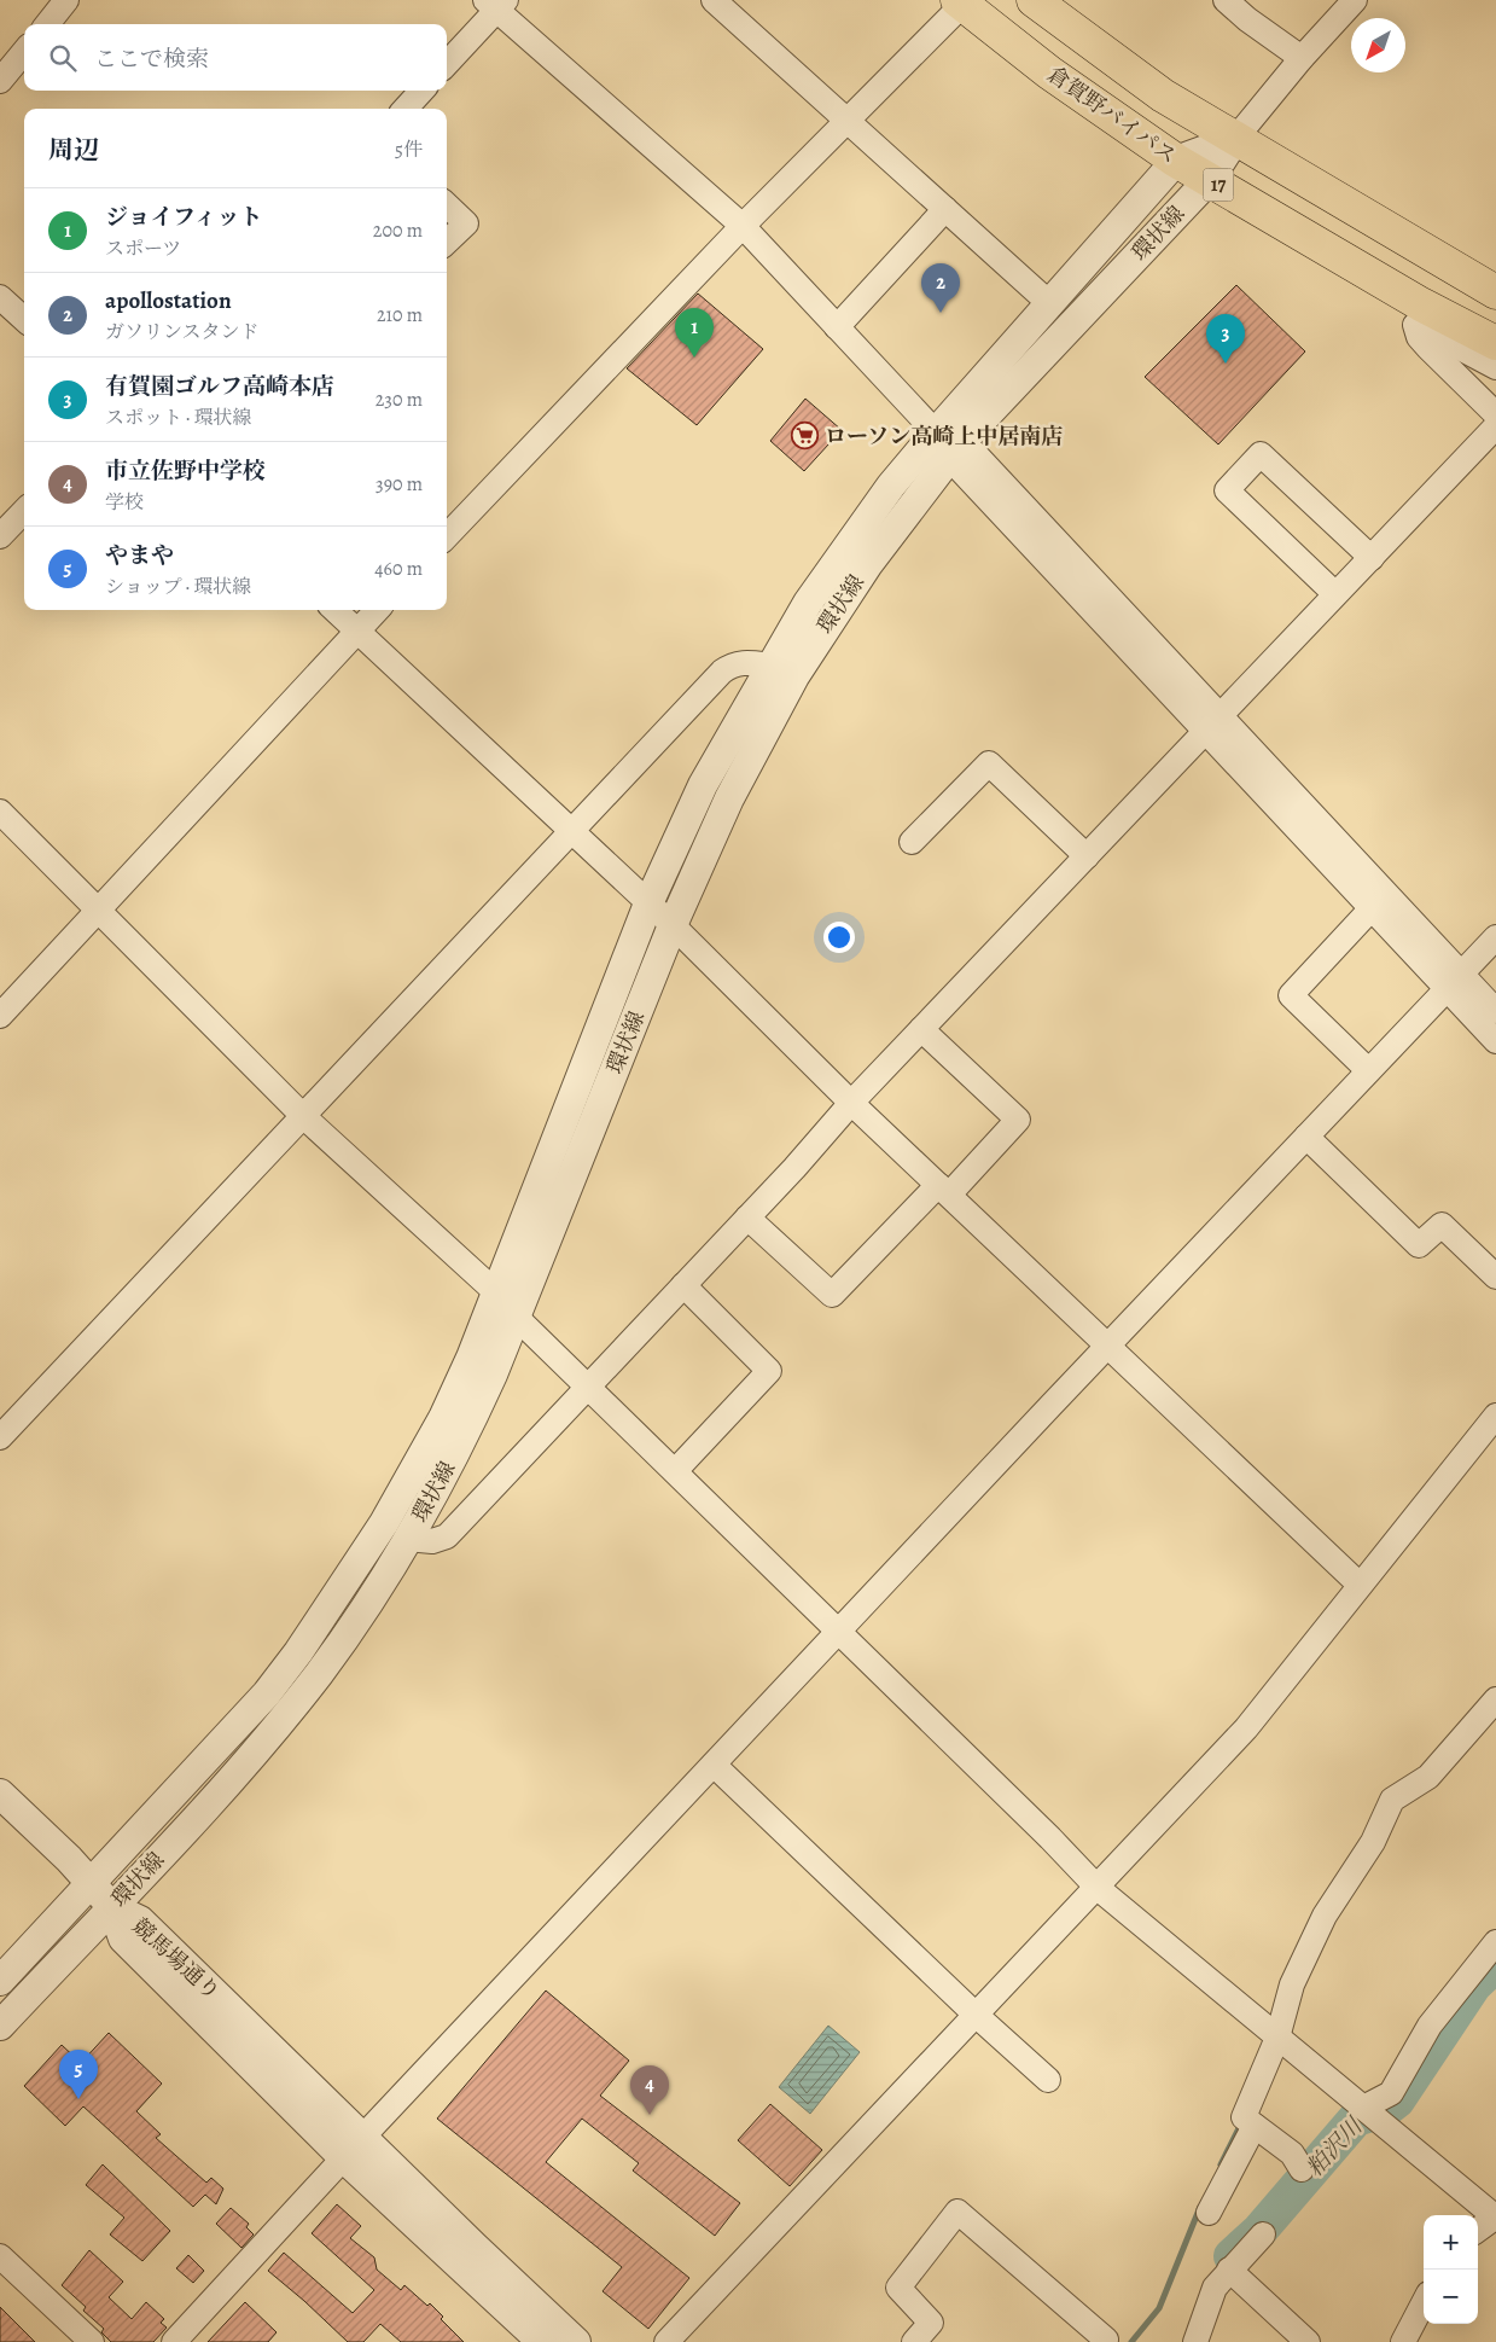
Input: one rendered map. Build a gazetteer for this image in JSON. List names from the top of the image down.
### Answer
{
  "streets": {
    "highway": ["倉賀野バイパス", "17"],
    "street": ["環状線", "競馬場通り"]
  },
  "crossings": [
    ["倉賀野バイパス", "環状線"],
    ["17", "環状線"],
    ["環状線", "競馬場通り"]
  ],
  "water": ["粕沢川"],
  "places": {
    "supermarket": ["ローソン高崎上中居南店"]
  },
  "north": "bottom left",
  "page": {
    "search": "ここで検索",
    "heading": ["周辺", "5件"],
    "list": [
      {
        "mark": "1",
        "name": "ジョイフィット",
        "note": "スポーツ",
        "value": "200 m"
      },
      {
        "mark": "2",
        "name": "apollostation",
        "note": "ガソリンスタンド",
        "value": "210 m"
      },
      {
        "mark": "3",
        "name": "有賀園ゴルフ高崎本店",
        "note": "スポット · 環状線",
        "value": "230 m"
      },
      {
        "mark": "4",
        "name": "市立佐野中学校",
        "note": "学校",
        "value": "390 m"
      },
      {
        "mark": "5",
        "name": "やまや",
        "note": "ショップ · 環状線",
        "value": "460 m"
      }
    ],
    "pins": [
      "2",
      "1",
      "3",
      "5",
      "4"
    ],
    "map_buttons": ["+", "−"]
  }
}
